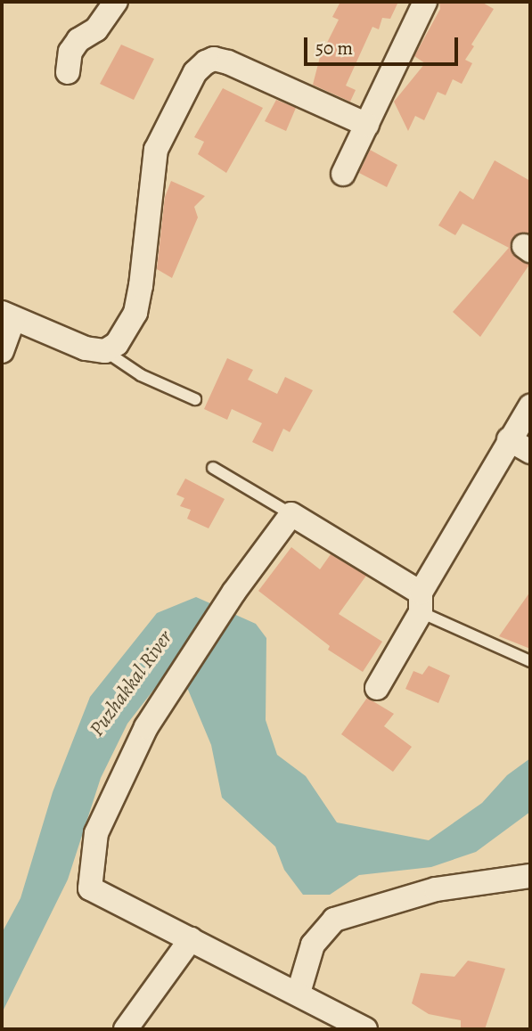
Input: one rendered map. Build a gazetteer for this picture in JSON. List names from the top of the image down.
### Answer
{
  "water": ["Puzhakkal River"],
  "scale_bar": "50 m"
}
